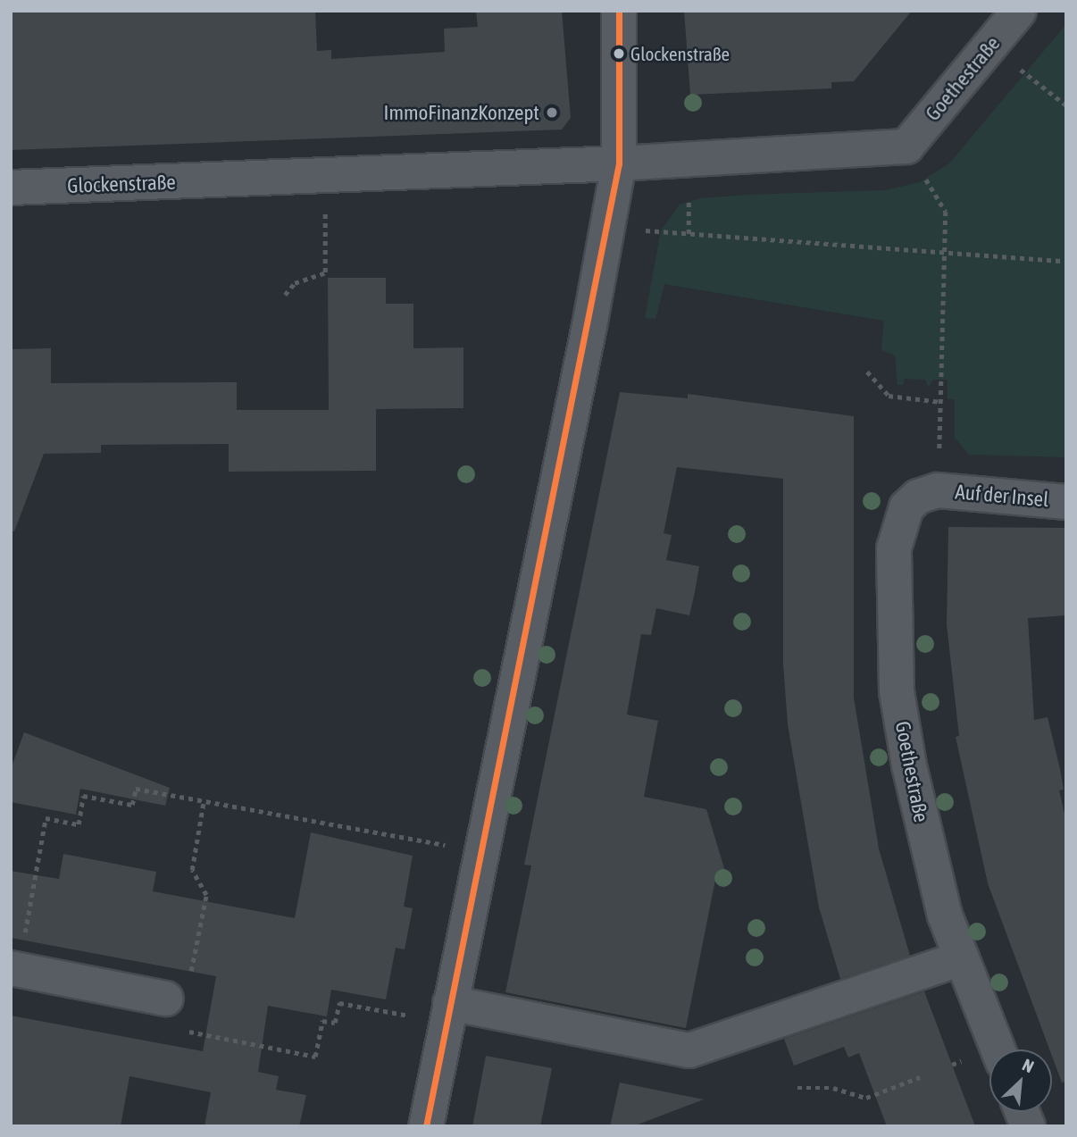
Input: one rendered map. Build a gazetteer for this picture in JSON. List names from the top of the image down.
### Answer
{
  "streets": {
    "street": ["Goethestraße", "Glockenstraße", "Auf der Insel"]
  },
  "crossings": [
    ["Goethestraße", "Glockenstraße"],
    ["Goethestraße", "Auf der Insel"]
  ],
  "places": ["Glockenstraße", "ImmoFinanzKonzept"],
  "north": "top right"
}
